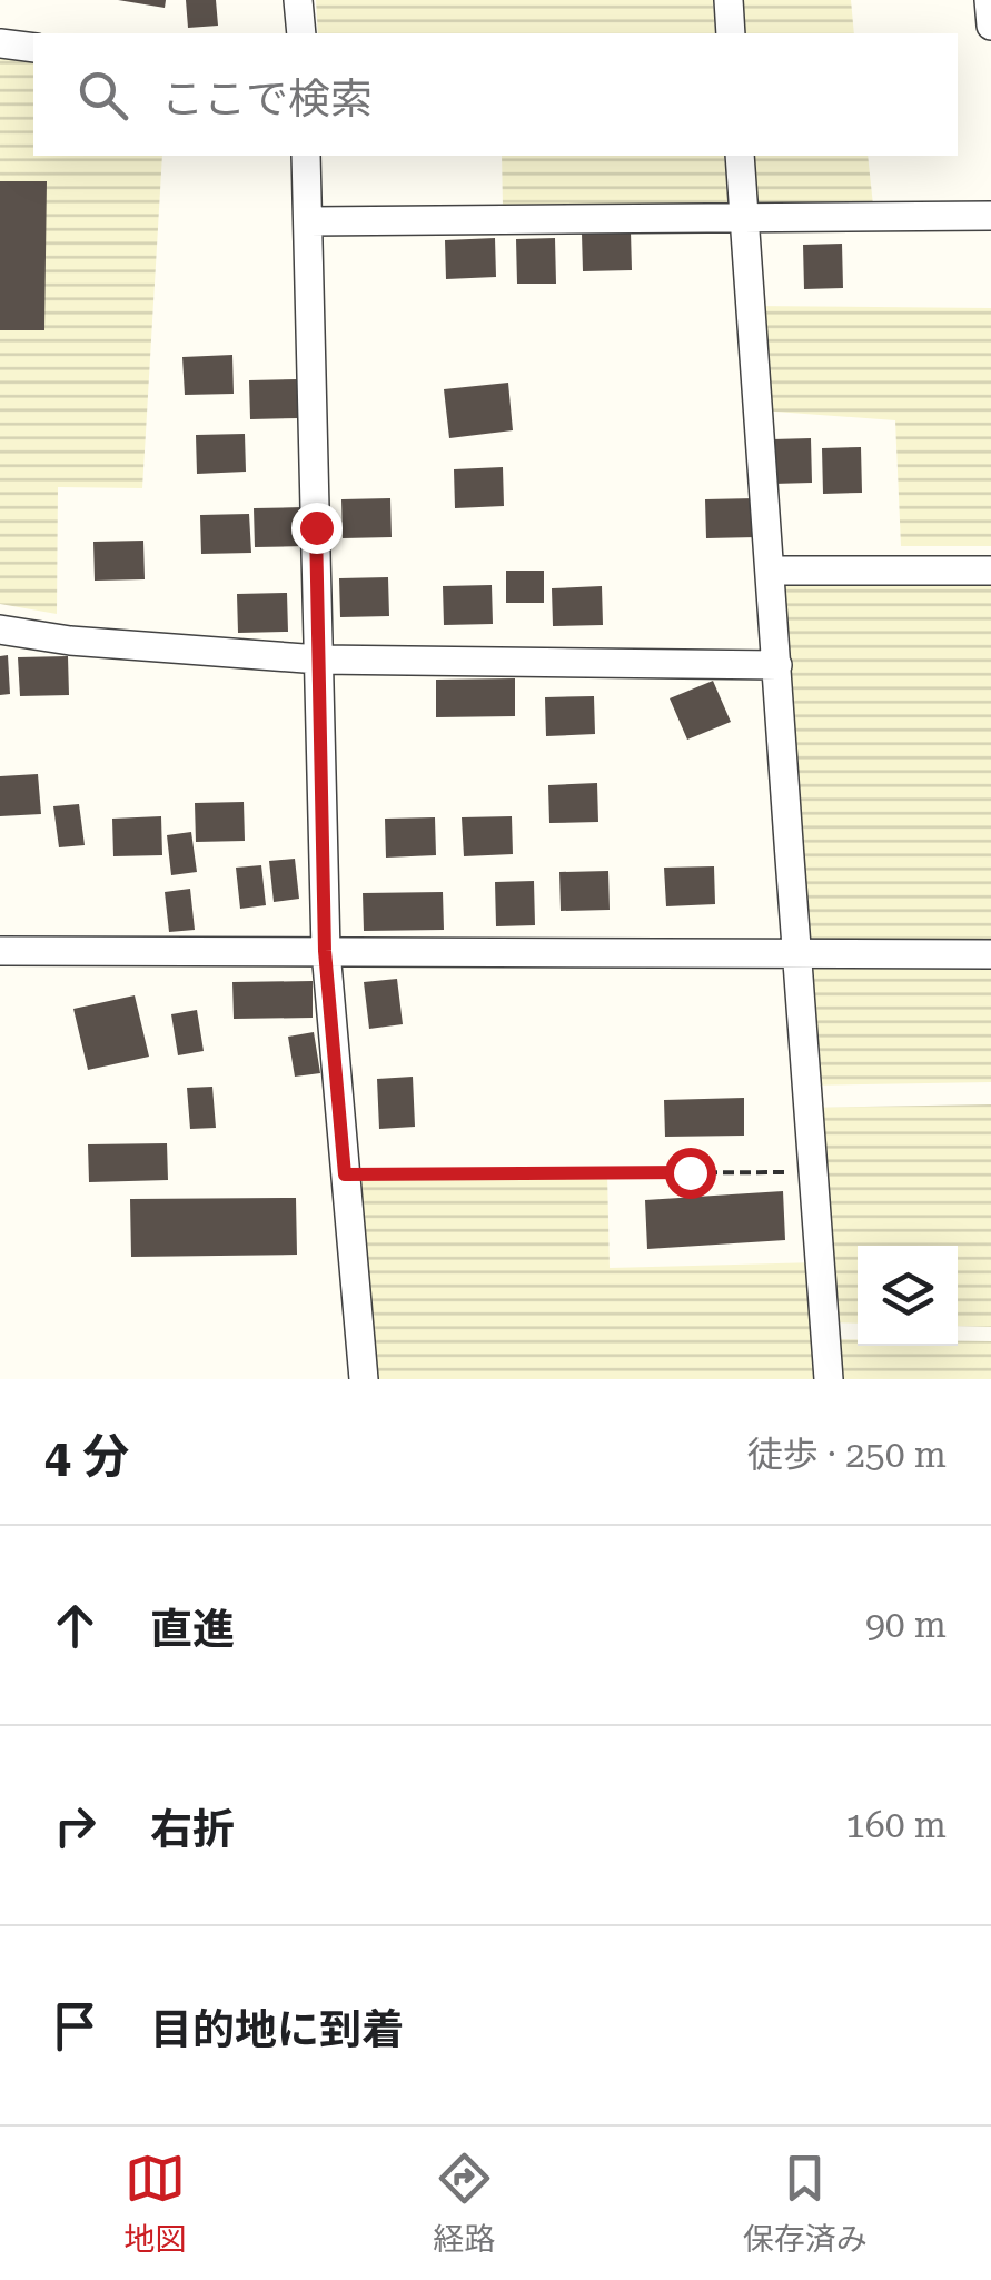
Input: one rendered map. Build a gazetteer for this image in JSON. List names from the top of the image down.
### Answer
{
  "page": {
    "search": "ここで検索",
    "heading": ["4 分", "徒歩 · 250 m"],
    "list": [
      ["直進", "90 m"],
      ["右折", "160 m"],
      "目的地に到着"
    ],
    "nav": ["地図", "経路", "保存済み"]
  }
}
